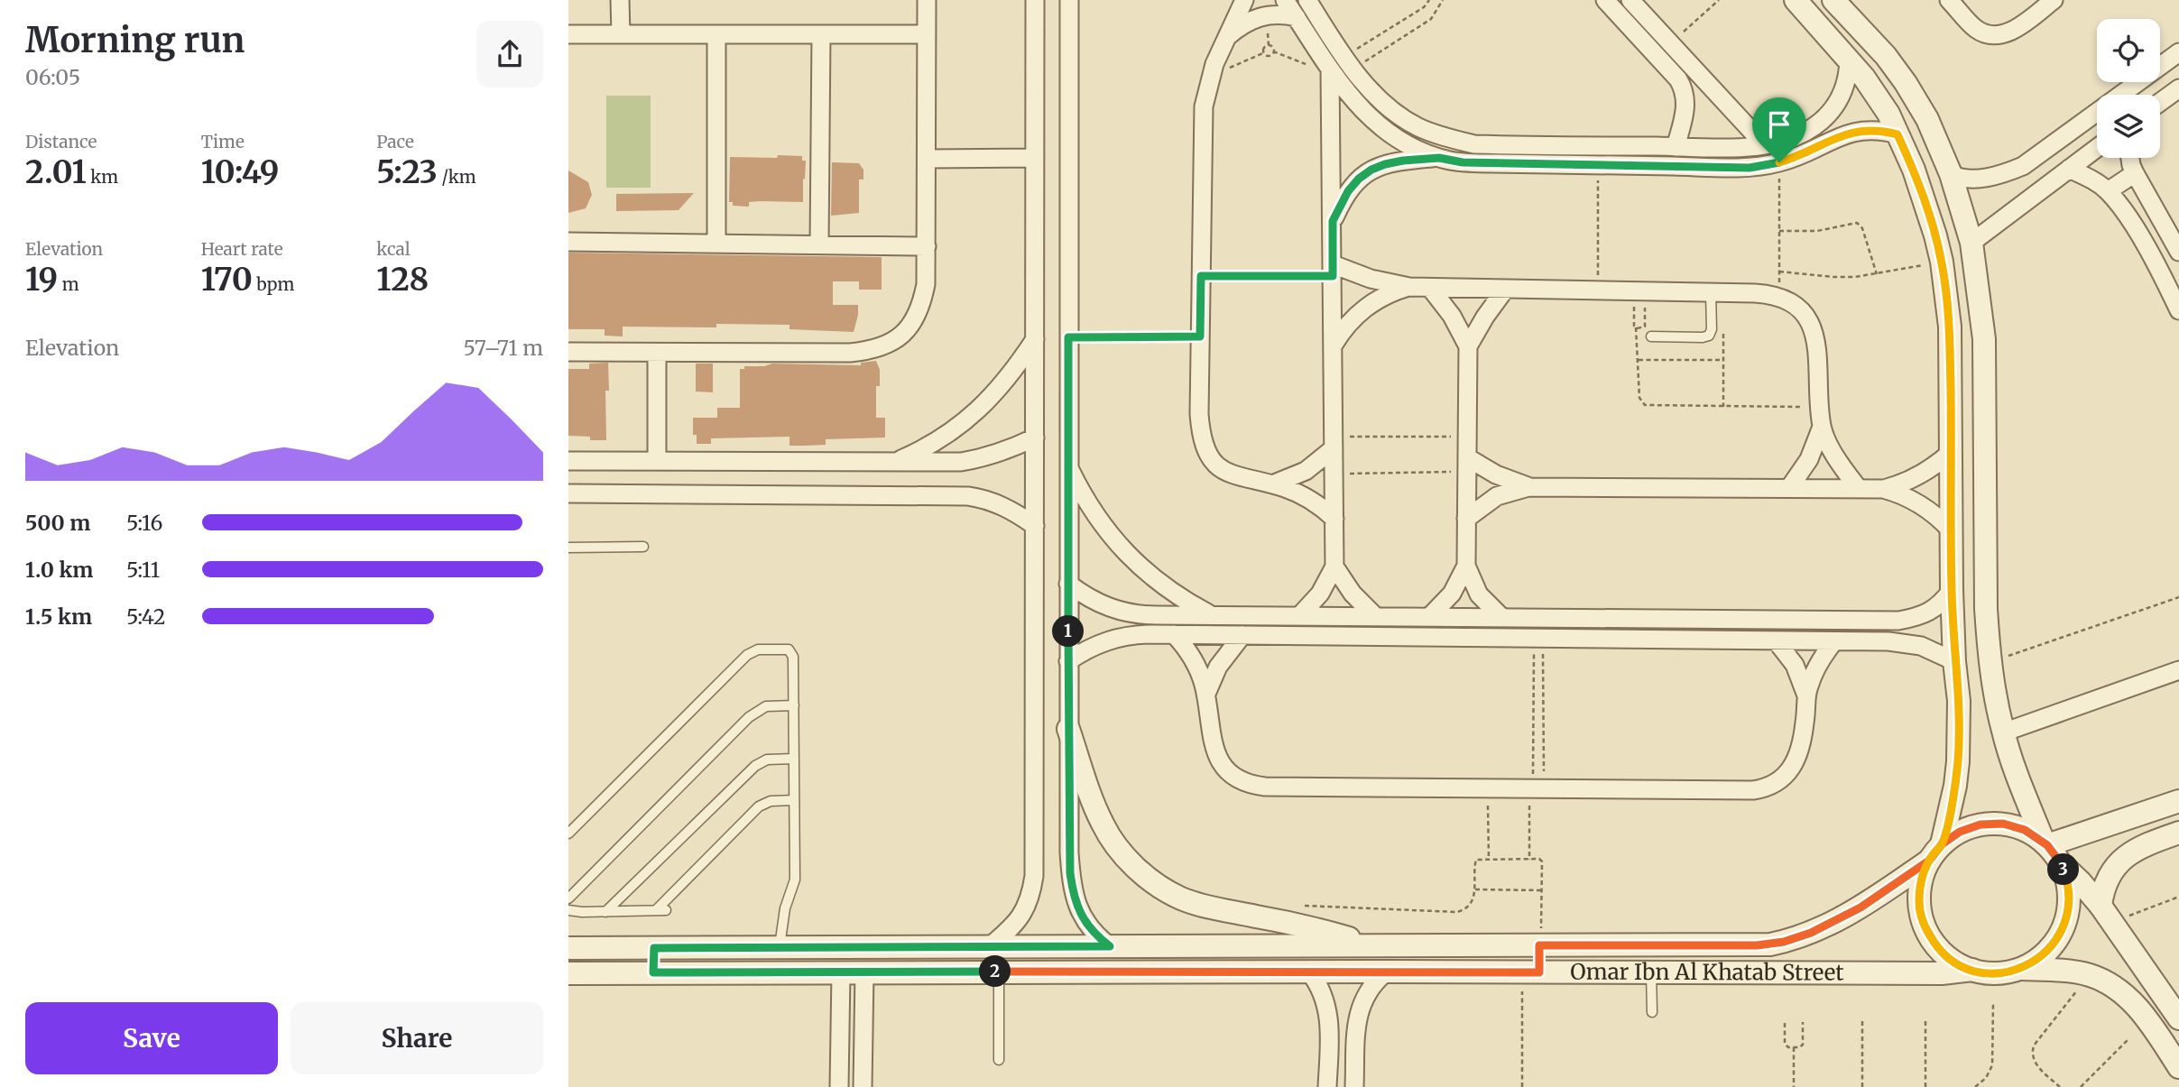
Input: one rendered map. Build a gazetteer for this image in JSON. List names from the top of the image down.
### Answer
{
  "streets": {
    "street": ["Omar Ibn Al Khatab Street"]
  },
  "page": {
    "heading": ["Morning run", "06:05"],
    "stats": [
      ["Distance", "2.01 km"],
      ["Time", "10:49"],
      ["Pace", "5:23 /km"],
      ["Elevation", "19 m"],
      ["Heart rate", "170 bpm"],
      ["kcal", "128"]
    ],
    "chart": ["Elevation", "57–71 m"],
    "list": [
      {
        "name": "500 m",
        "note": "5:16"
      },
      {
        "name": "1.0 km",
        "note": "5:11"
      },
      {
        "name": "1.5 km",
        "note": "5:42"
      }
    ],
    "pins": ["1", "3", "2"],
    "buttons": ["Save", "Share"]
  }
}
